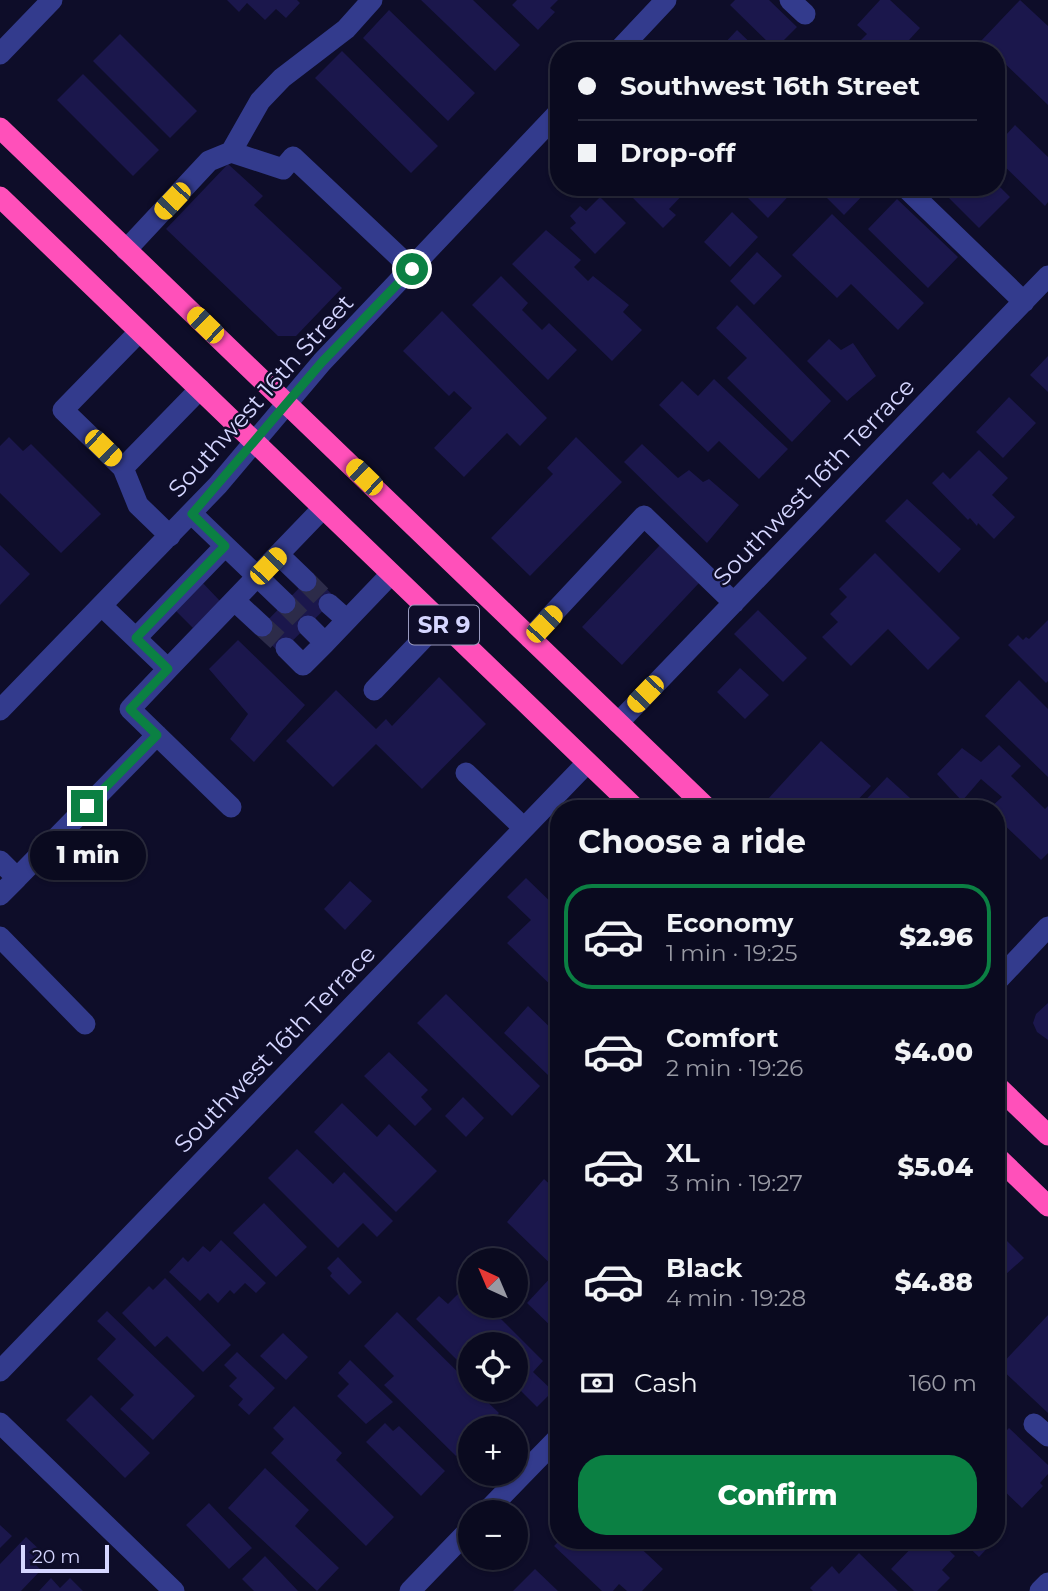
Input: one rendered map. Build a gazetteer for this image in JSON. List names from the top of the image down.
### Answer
{
  "streets": {
    "highway": ["SR 9"],
    "street": ["Southwest 16th Street", "Southwest 16th Terrace"]
  },
  "crossings": [
    ["Southwest 16th Street", "SR 9"],
    ["Southwest 16th Terrace", "SR 9"]
  ],
  "scale_bar": "20 m",
  "north": "top left",
  "page": {
    "banner": ["Southwest 16th Street", "Drop-off"],
    "heading": "Choose a ride",
    "bubble": "1 min",
    "list": [
      {
        "name": "Economy",
        "note": "1 min · 19:25",
        "value": "$2.96"
      },
      {
        "name": "Comfort",
        "note": "2 min · 19:26",
        "value": "$4.00"
      },
      {
        "name": "XL",
        "note": "3 min · 19:27",
        "value": "$5.04"
      },
      {
        "name": "Black",
        "note": "4 min · 19:28",
        "value": "$4.88"
      }
    ],
    "map_buttons": ["+", "−"],
    "pay": ["Cash", "160 m"],
    "buttons": "Confirm",
    "scale": "20 m"
  }
}
